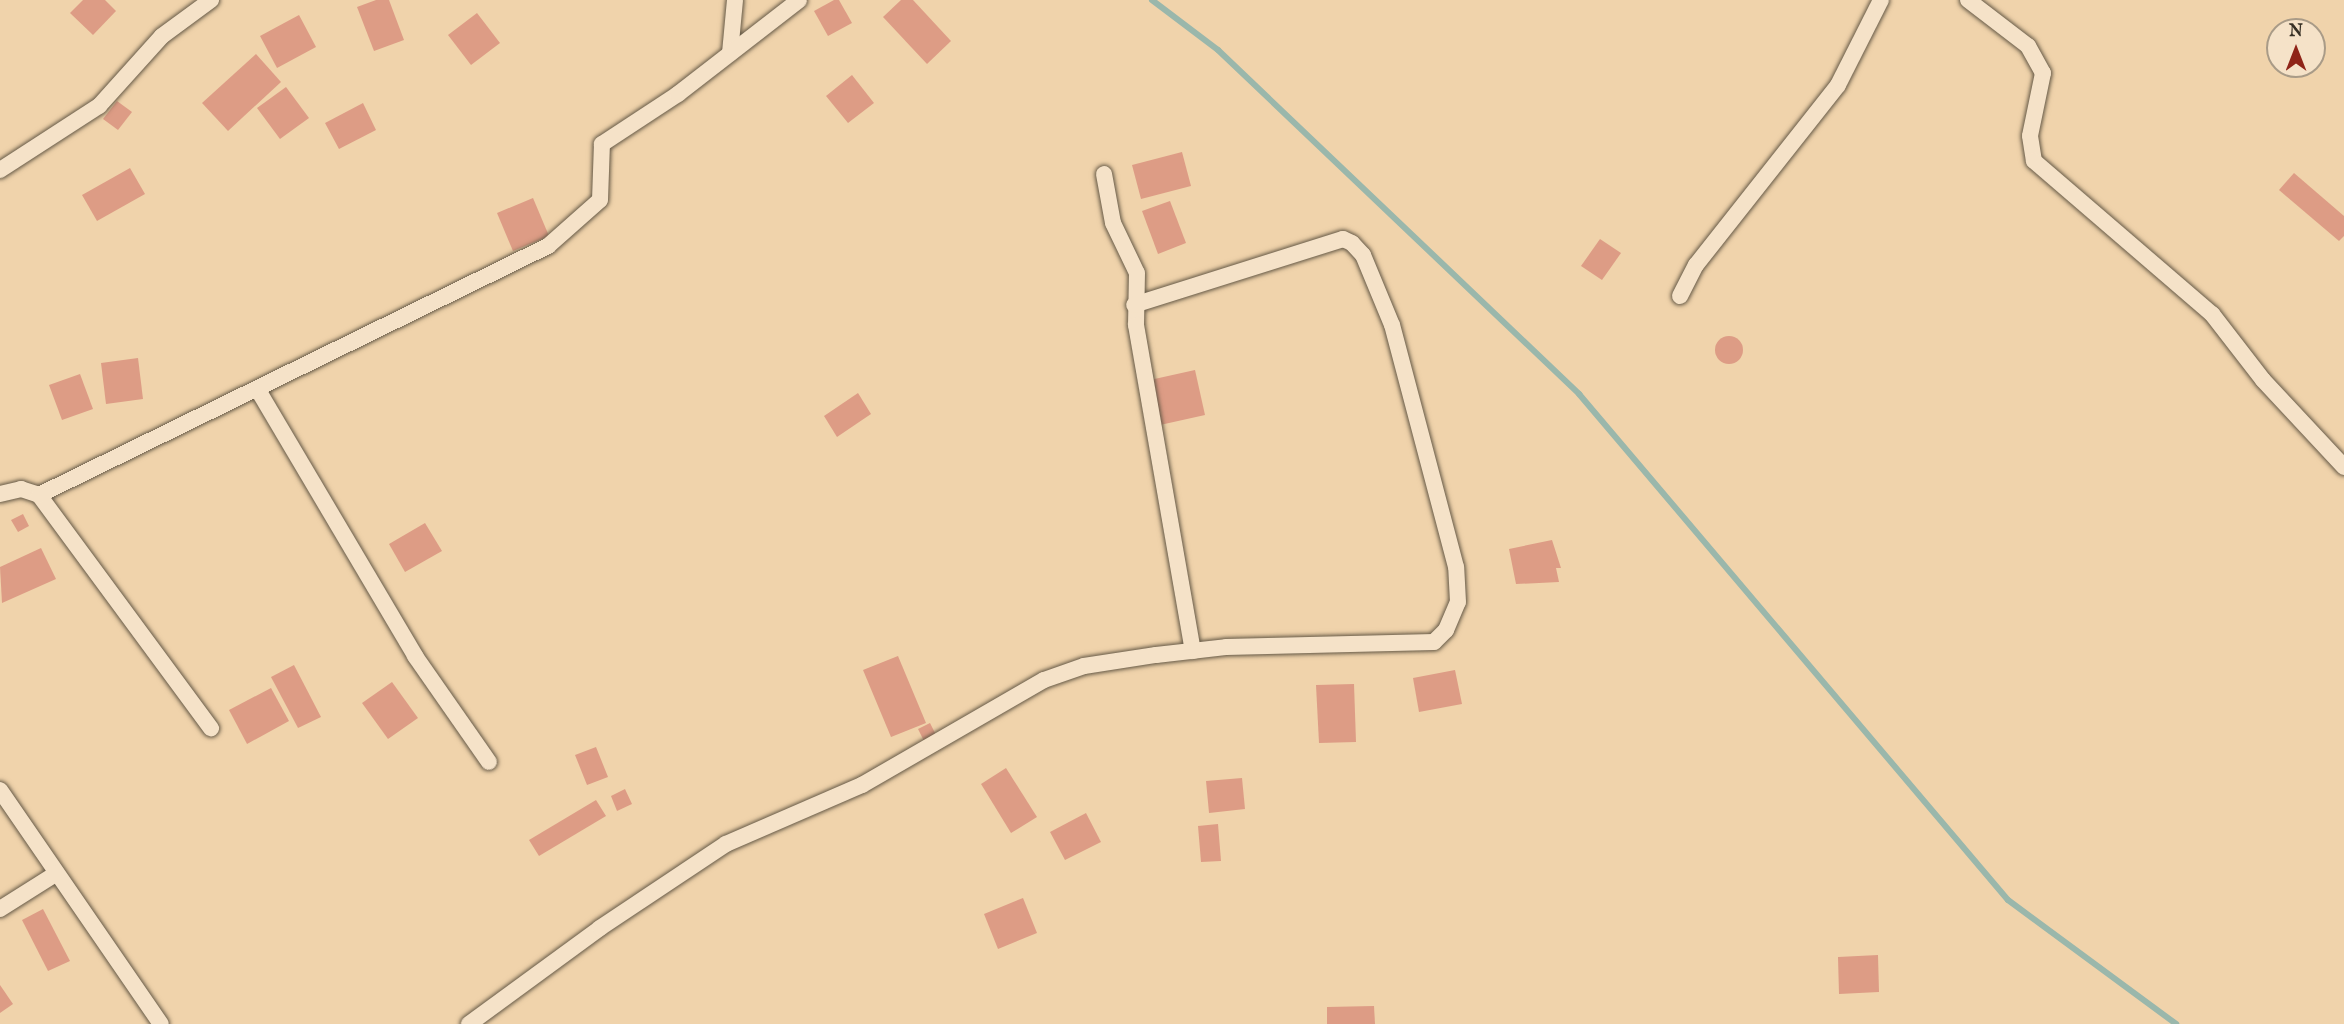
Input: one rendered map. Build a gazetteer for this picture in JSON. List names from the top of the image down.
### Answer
{
  "north": "top"
}
